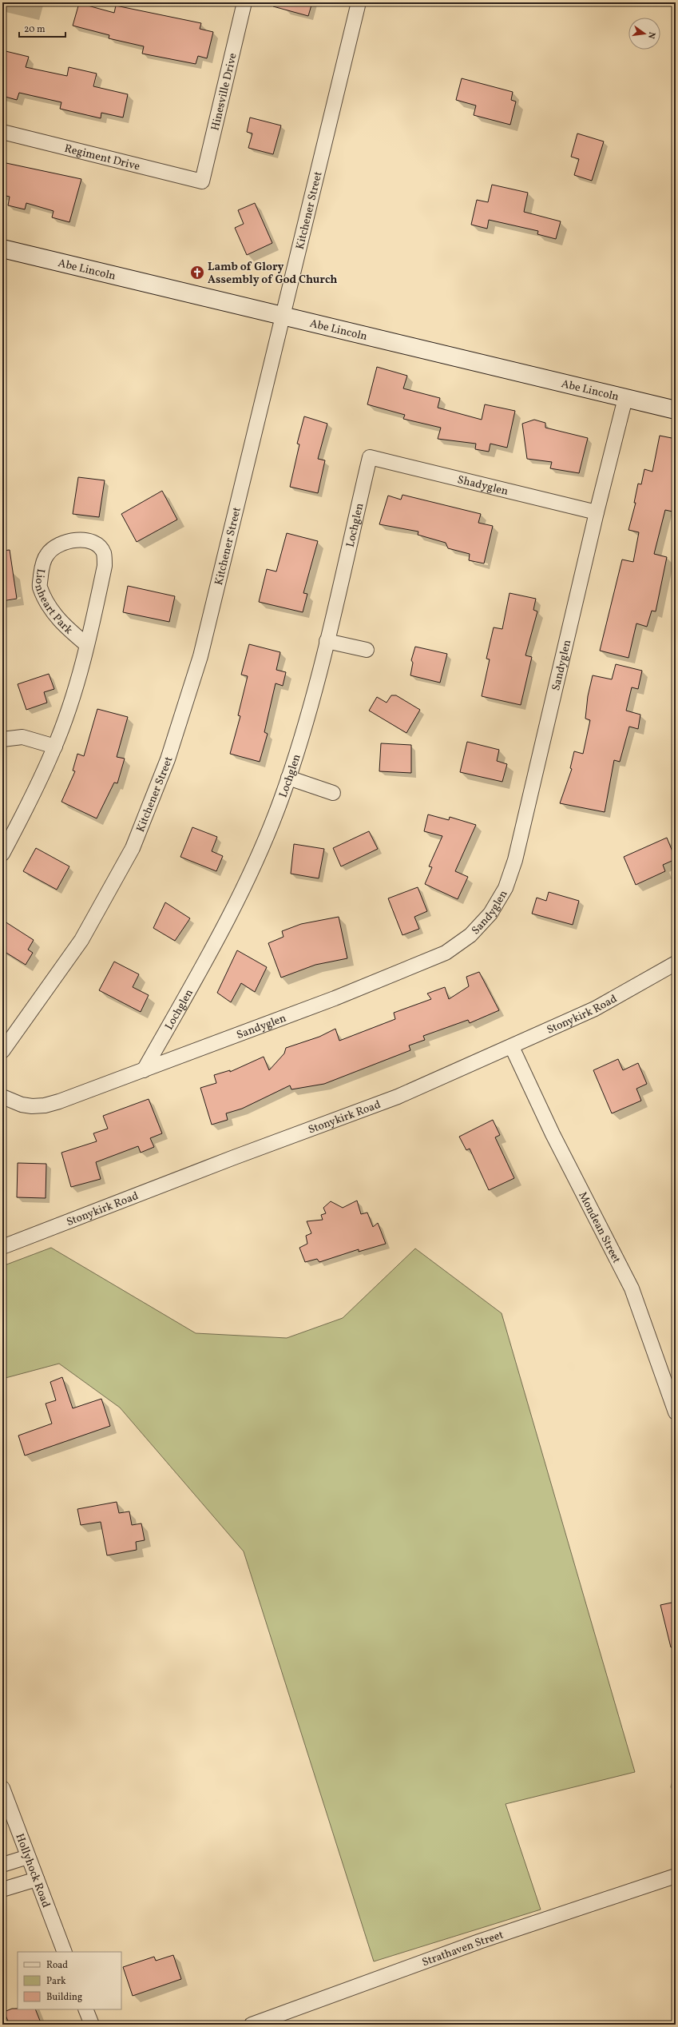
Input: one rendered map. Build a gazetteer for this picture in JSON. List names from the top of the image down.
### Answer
{
  "streets": {
    "street": [
      "Hinesville Drive",
      "Regiment Drive",
      "Kitchener Street",
      "Abe Lincoln",
      "Shadyglen",
      "Lochglen",
      "Lionheart Park",
      "Sandyglen",
      "Stonykirk Road",
      "Mondean Street",
      "Hollyhock Road",
      "Strathaven Street"
    ]
  },
  "crossings": [
    ["Hinesville Drive", "Regiment Drive"],
    ["Kitchener Street", "Abe Lincoln"],
    ["Abe Lincoln", "Sandyglen"],
    ["Shadyglen", "Lochglen"],
    ["Shadyglen", "Sandyglen"],
    ["Lochglen", "Sandyglen"],
    ["Stonykirk Road", "Mondean Street"]
  ],
  "places": {
    "church": ["Lamb of Glory Assembly of God Church"]
  },
  "legend": ["Road", "Park", "Building"],
  "scale_bar": "20 m",
  "north": "right"
}
